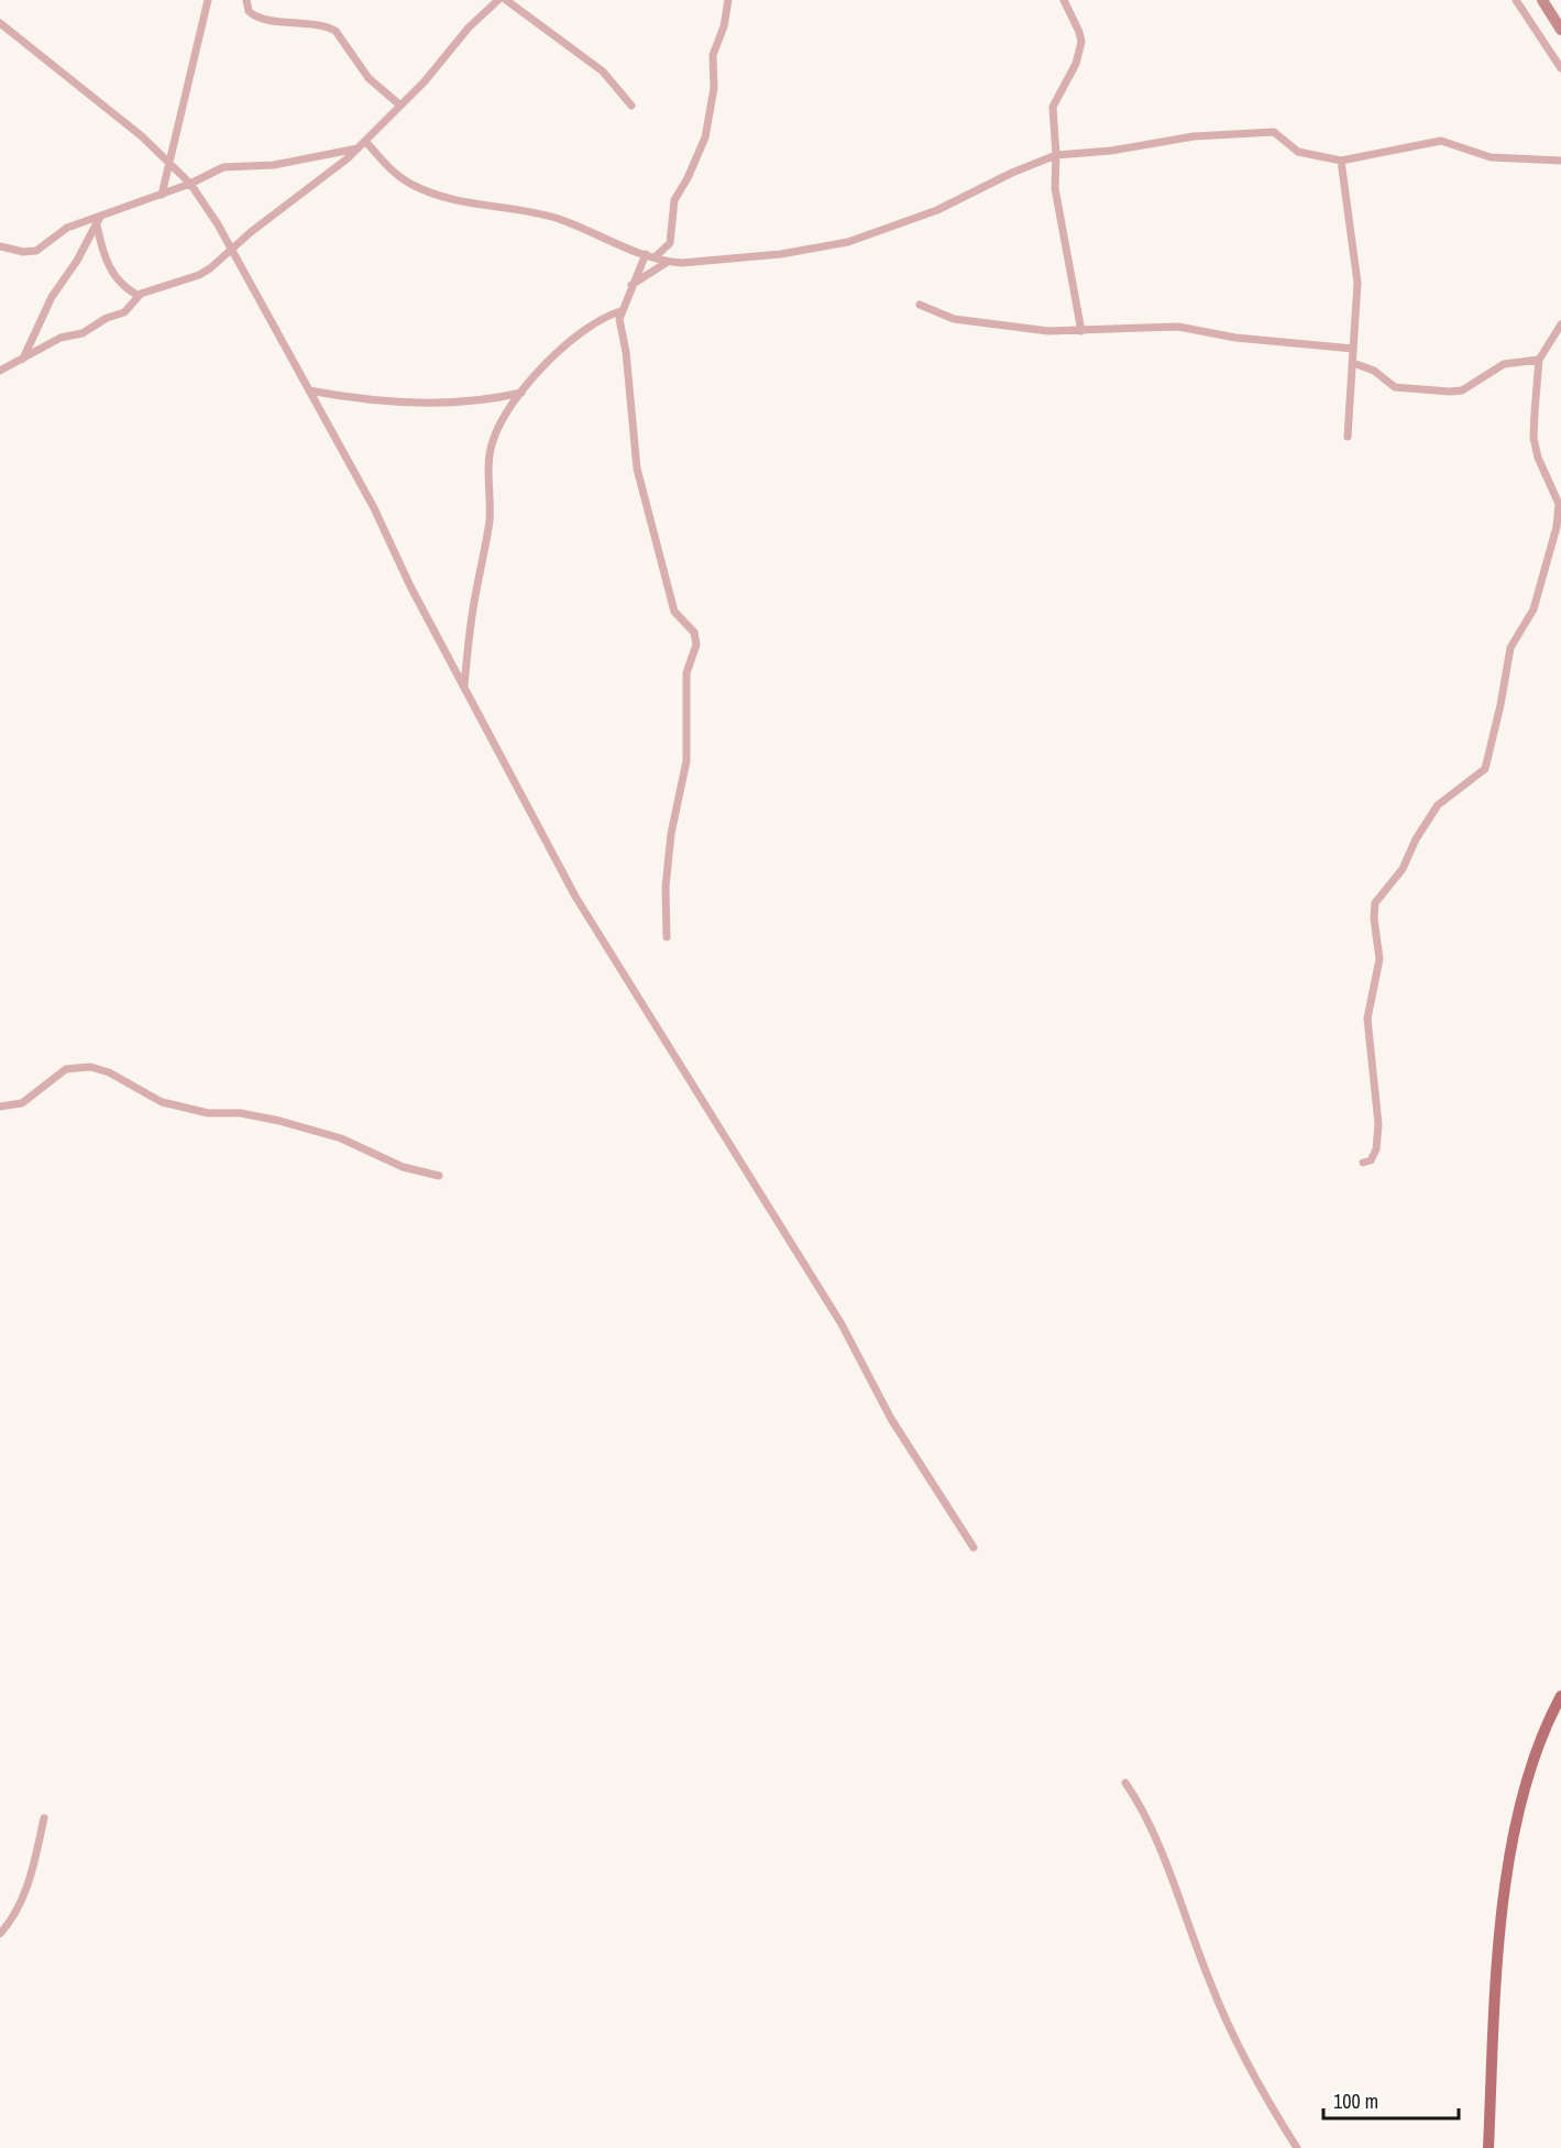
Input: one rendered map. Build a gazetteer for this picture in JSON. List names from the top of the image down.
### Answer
{
  "scale_bar": "100 m"
}
